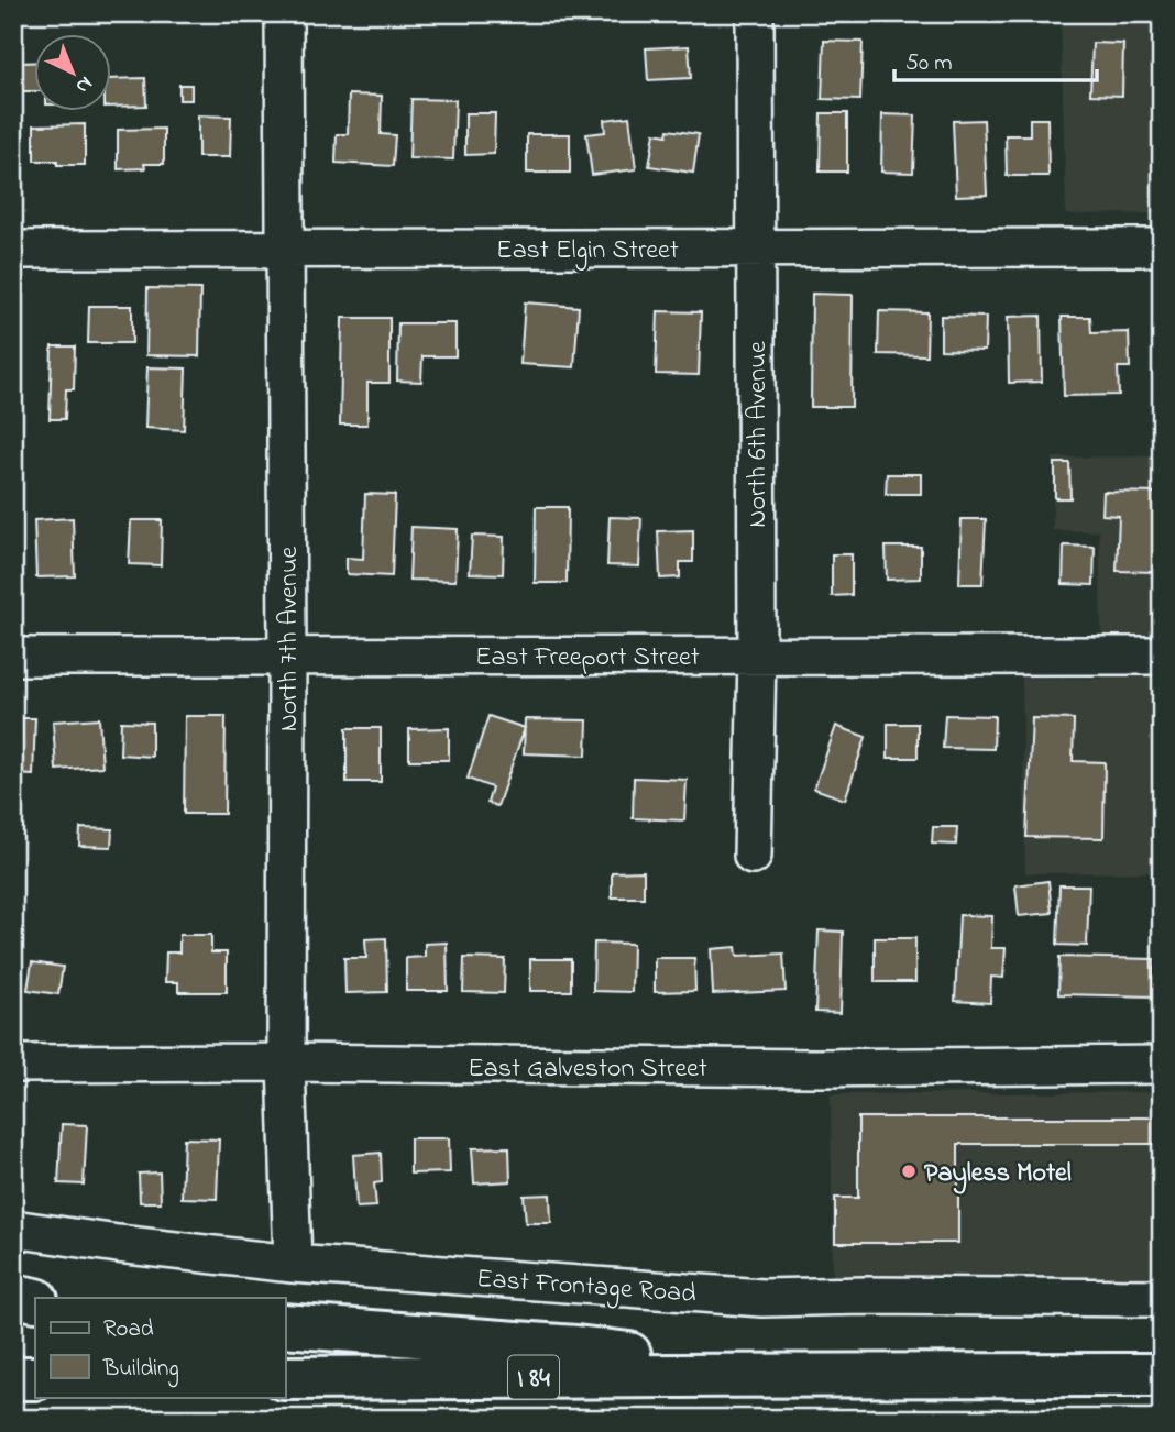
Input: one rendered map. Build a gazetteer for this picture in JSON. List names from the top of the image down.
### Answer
{
  "streets": {
    "highway": ["I 84"],
    "street": [
      "East Elgin Street",
      "North 6th Avenue",
      "North 7th Avenue",
      "East Freeport Street",
      "East Galveston Street",
      "East Frontage Road"
    ]
  },
  "crossings": [
    ["East Elgin Street", "North 6th Avenue"],
    ["East Elgin Street", "North 7th Avenue"],
    ["North 6th Avenue", "East Freeport Street"],
    ["North 7th Avenue", "East Freeport Street"],
    ["North 7th Avenue", "East Galveston Street"],
    ["North 7th Avenue", "East Frontage Road"]
  ],
  "places": ["Payless Motel"],
  "legend": ["Road", "Building"],
  "scale_bar": "50 m",
  "north": "bottom right"
}
